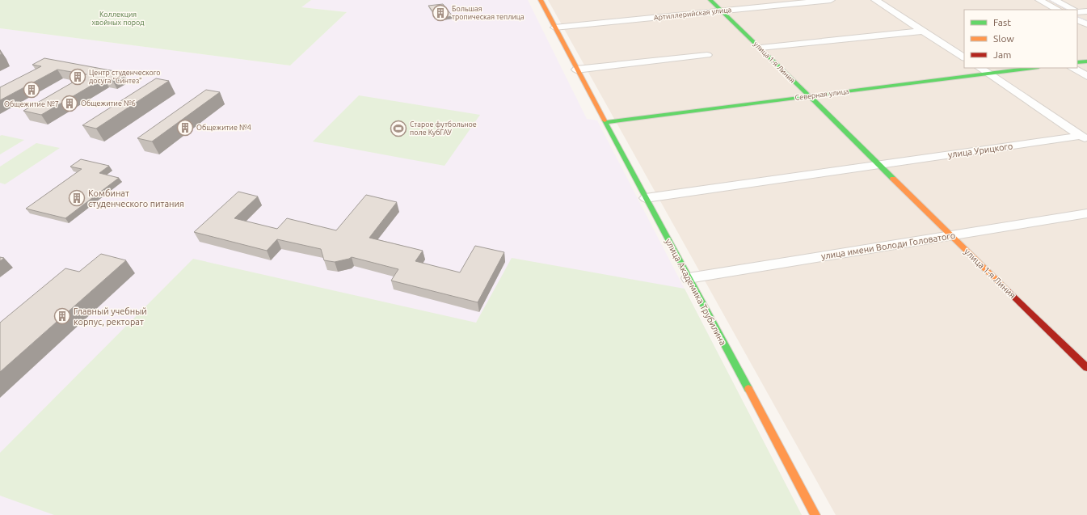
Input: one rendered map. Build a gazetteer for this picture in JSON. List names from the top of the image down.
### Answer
{
  "streets": {
    "main road": ["улица 1-я Линия", "Северная улица", "улица Академика Трубилина"],
    "street": ["Артиллерийская улица", "улица Урицкого", "улица имени Володи Головатого"]
  },
  "crossings": [
    ["Артиллерийская улица", "улица 1-я Линия"],
    ["Артиллерийская улица", "улица Академика Трубилина"],
    ["улица 1-я Линия", "Северная улица"],
    ["улица 1-я Линия", "улица Урицкого"],
    ["улица 1-я Линия", "улица имени Володи Головатого"],
    ["Северная улица", "улица Урицкого"],
    ["Северная улица", "улица Академика Трубилина"],
    ["улица имени Володи Головатого", "улица Академика Трубилина"]
  ],
  "parks": ["Коллекция хвойных пород"],
  "places": {
    "building": [
      "Большая тропическая теплица",
      "Центр студенческого досуга \"Синтез\"",
      "Общежитие №7",
      "Общежитие №6",
      "Общежитие №4",
      "Комбинат студенческого питания",
      "Главный учебный корпус, ректорат"
    ],
    "sports": ["Старое футбольное поле КубГАУ"]
  },
  "legend": ["Fast", "Slow", "Jam"]
}
